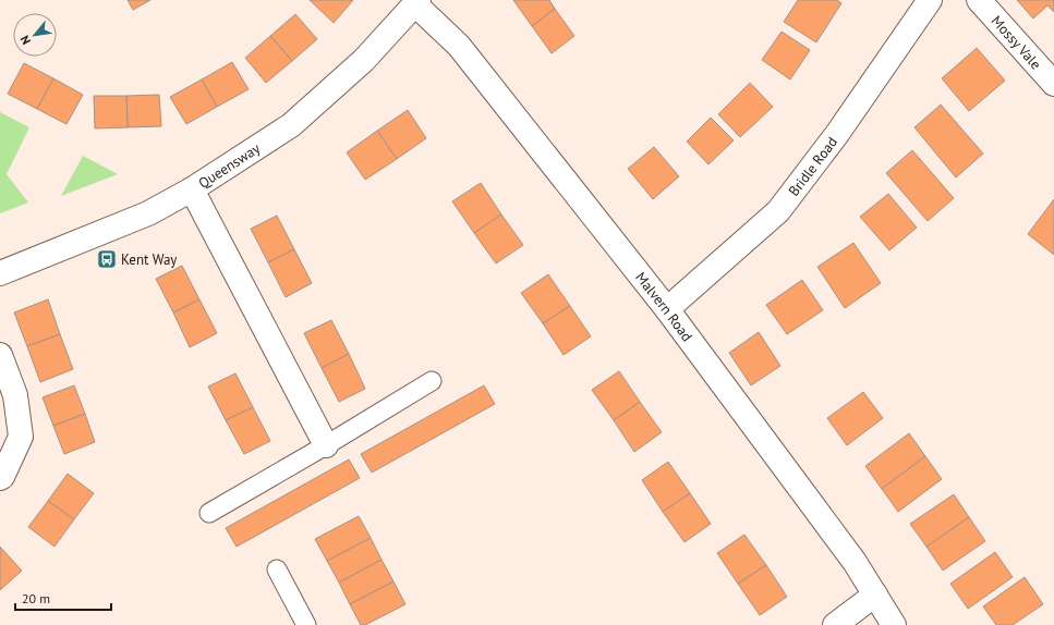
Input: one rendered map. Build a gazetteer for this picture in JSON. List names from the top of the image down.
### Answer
{
  "streets": {
    "street": [
      "Mossy Vale",
      "Queensway",
      "Bridle Road",
      "Malvern Road"
    ]
  },
  "crossings": [
    ["Queensway", "Malvern Road"],
    ["Bridle Road", "Malvern Road"]
  ],
  "places": {
    "bus stop": ["Kent Way"]
  },
  "scale_bar": "20 m",
  "north": "bottom left"
}
